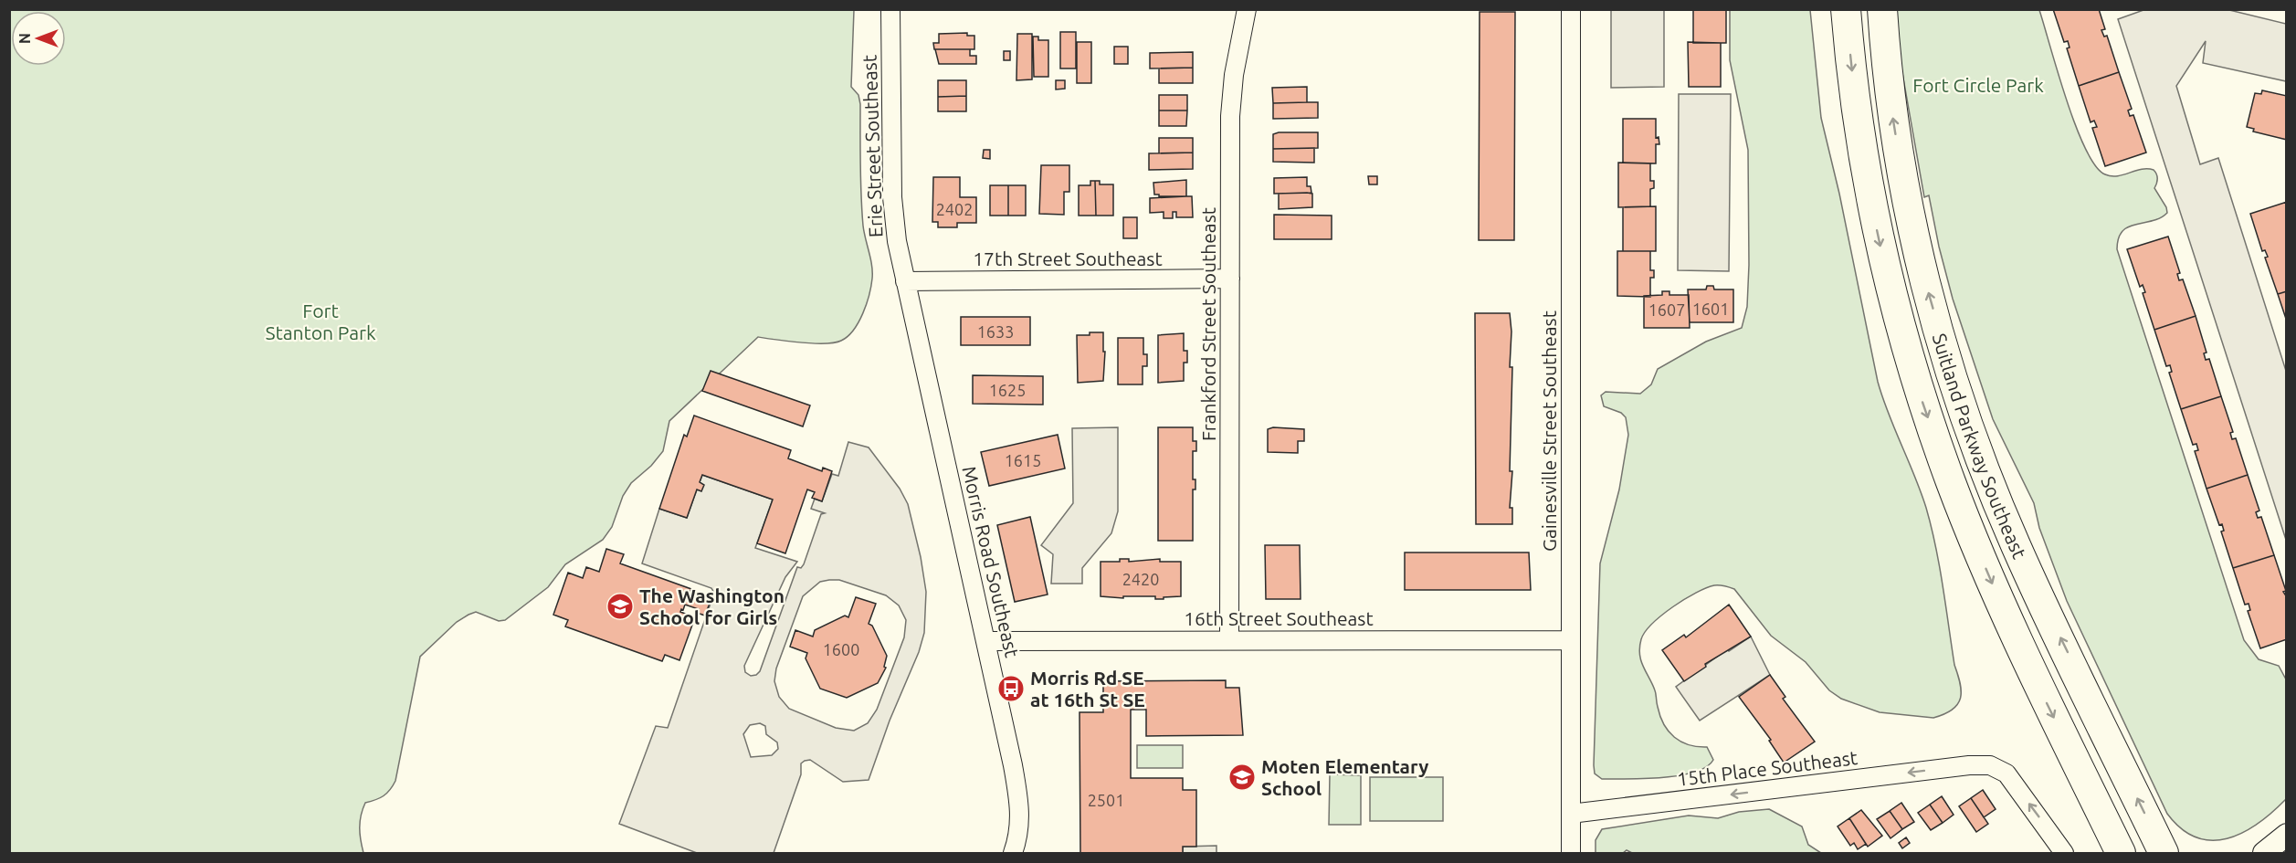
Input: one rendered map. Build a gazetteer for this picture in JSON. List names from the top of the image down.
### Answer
{
  "streets": {
    "highway": ["Suitland Parkway Southeast"],
    "street": [
      "Erie Street Southeast",
      "17th Street Southeast",
      "Frankford Street Southeast",
      "Gainesville Street Southeast",
      "Morris Road Southeast",
      "16th Street Southeast",
      "15th Place Southeast"
    ]
  },
  "crossings": [
    ["Erie Street Southeast", "17th Street Southeast"],
    ["Erie Street Southeast", "Morris Road Southeast"],
    ["17th Street Southeast", "Frankford Street Southeast"],
    ["17th Street Southeast", "Morris Road Southeast"],
    ["Frankford Street Southeast", "16th Street Southeast"],
    ["Gainesville Street Southeast", "16th Street Southeast"],
    ["Gainesville Street Southeast", "15th Place Southeast"],
    ["Morris Road Southeast", "16th Street Southeast"]
  ],
  "one_way": ["15th Place Southeast"],
  "parks": ["Fort Circle Park", "Fort Stanton Park"],
  "places": {
    "school or university": ["The Washington School for Girls", "Moten Elementary School"],
    "bus stop": ["Morris Rd SE at 16th St SE"]
  },
  "house_numbers": [
    "2402",
    "1601",
    "1607",
    "1633",
    "1625",
    "1615",
    "2420",
    "1600",
    "2501"
  ],
  "north": "left"
}
